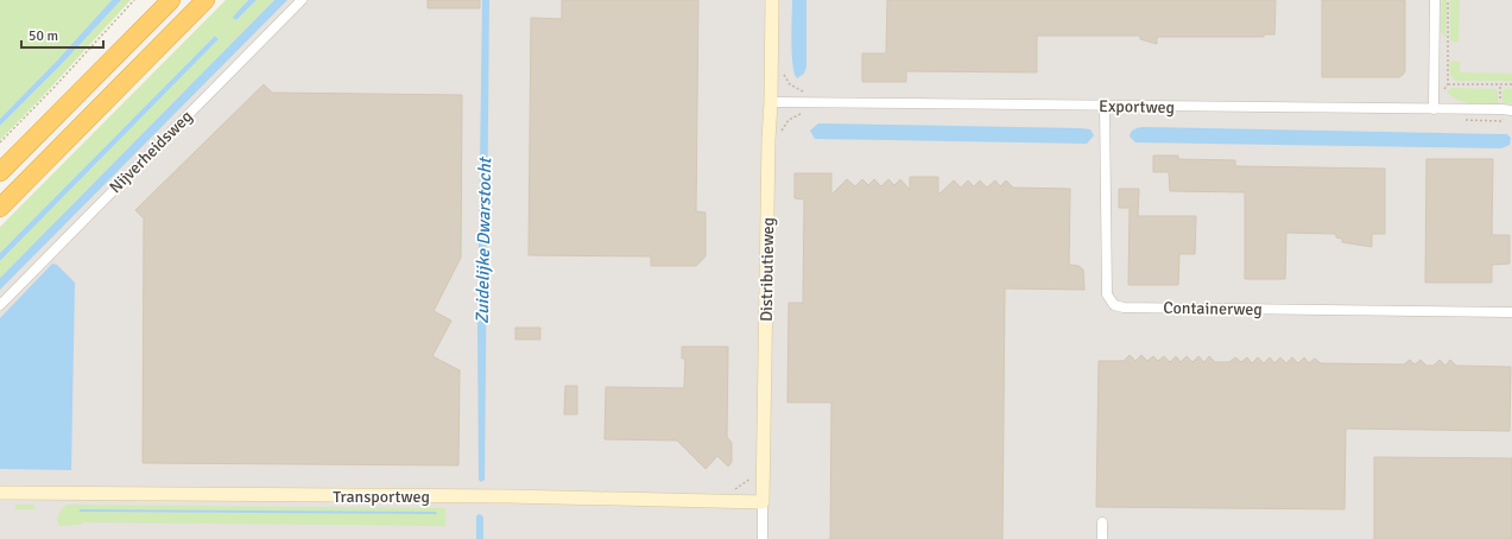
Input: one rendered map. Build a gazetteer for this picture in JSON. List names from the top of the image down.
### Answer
{
  "streets": {
    "street": [
      "Exportweg",
      "Nijverheidsweg",
      "Distributieweg",
      "Containerweg",
      "Transportweg"
    ]
  },
  "crossings": [
    ["Exportweg", "Distributieweg"],
    ["Exportweg", "Containerweg"],
    ["Distributieweg", "Transportweg"]
  ],
  "water": ["Zuidelijke Dwarstocht"],
  "scale_bar": "50 m"
}
